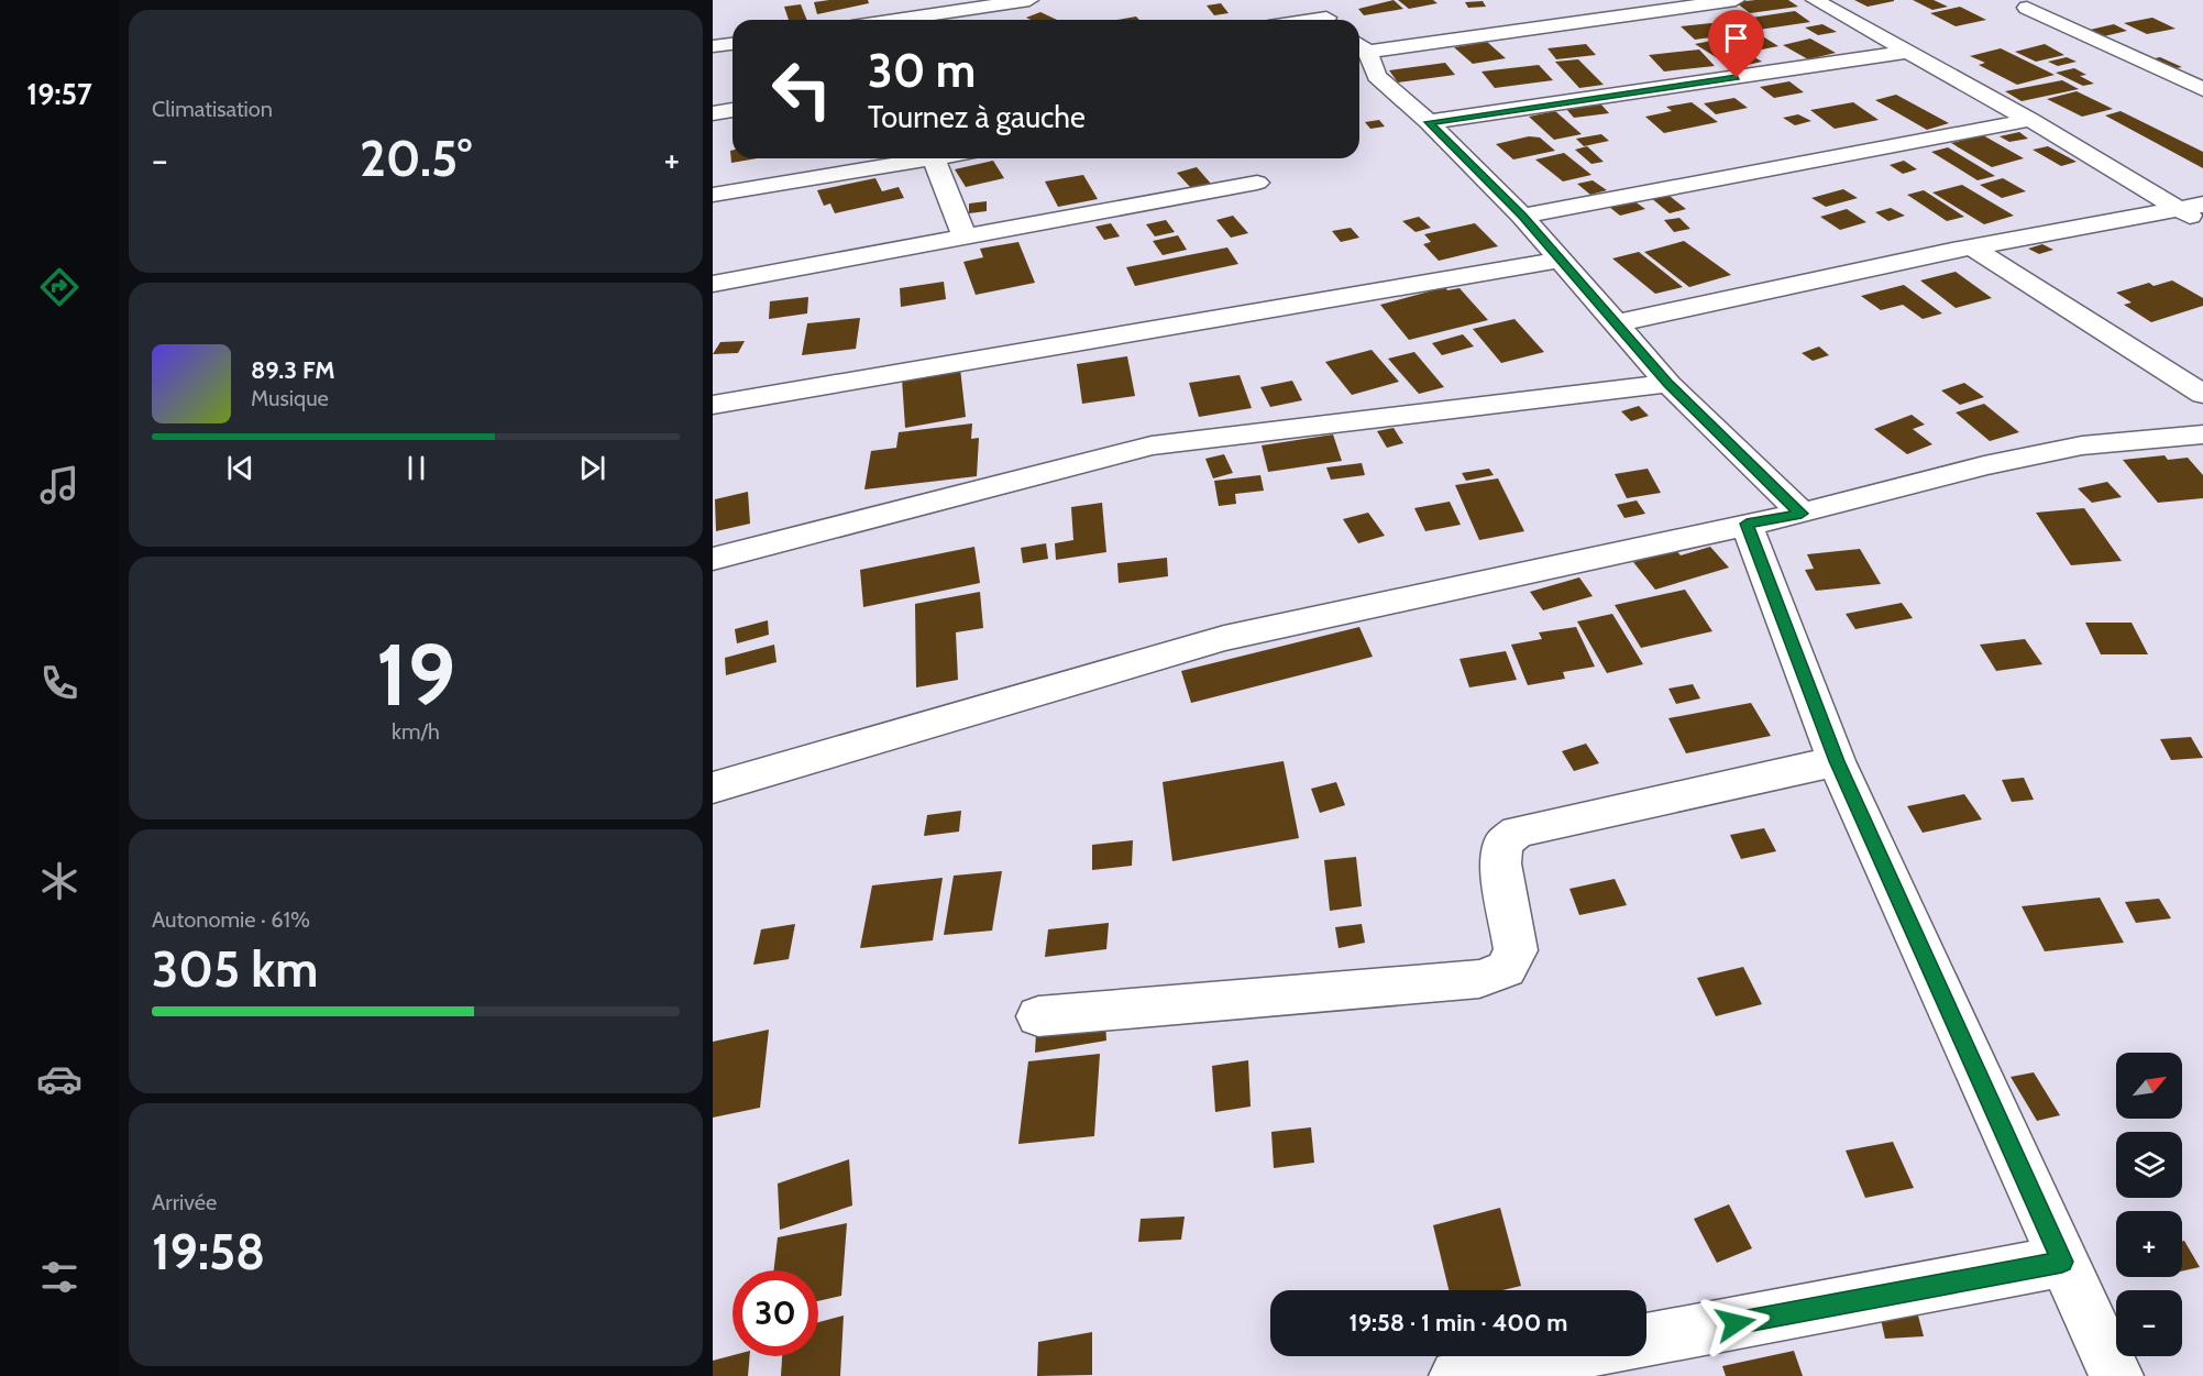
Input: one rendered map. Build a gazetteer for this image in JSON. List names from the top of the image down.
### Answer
{
  "north": "top right",
  "page": {
    "tabs": "19:57",
    "tile": [
      "Climatisation",
      ["19", "km/h"],
      ["Autonomie · 61%", "305 km"],
      ["Arrivée", "19:58"]
    ],
    "turn": ["30 m", "Tournez à gauche"],
    "heat": ["−", "20.5°", "+"],
    "song": ["89.3 FM", "Musique"],
    "map_buttons": ["+", "−"],
    "limit": "30",
    "trip": "19:58 · 1 min · 400 m"
  }
}
